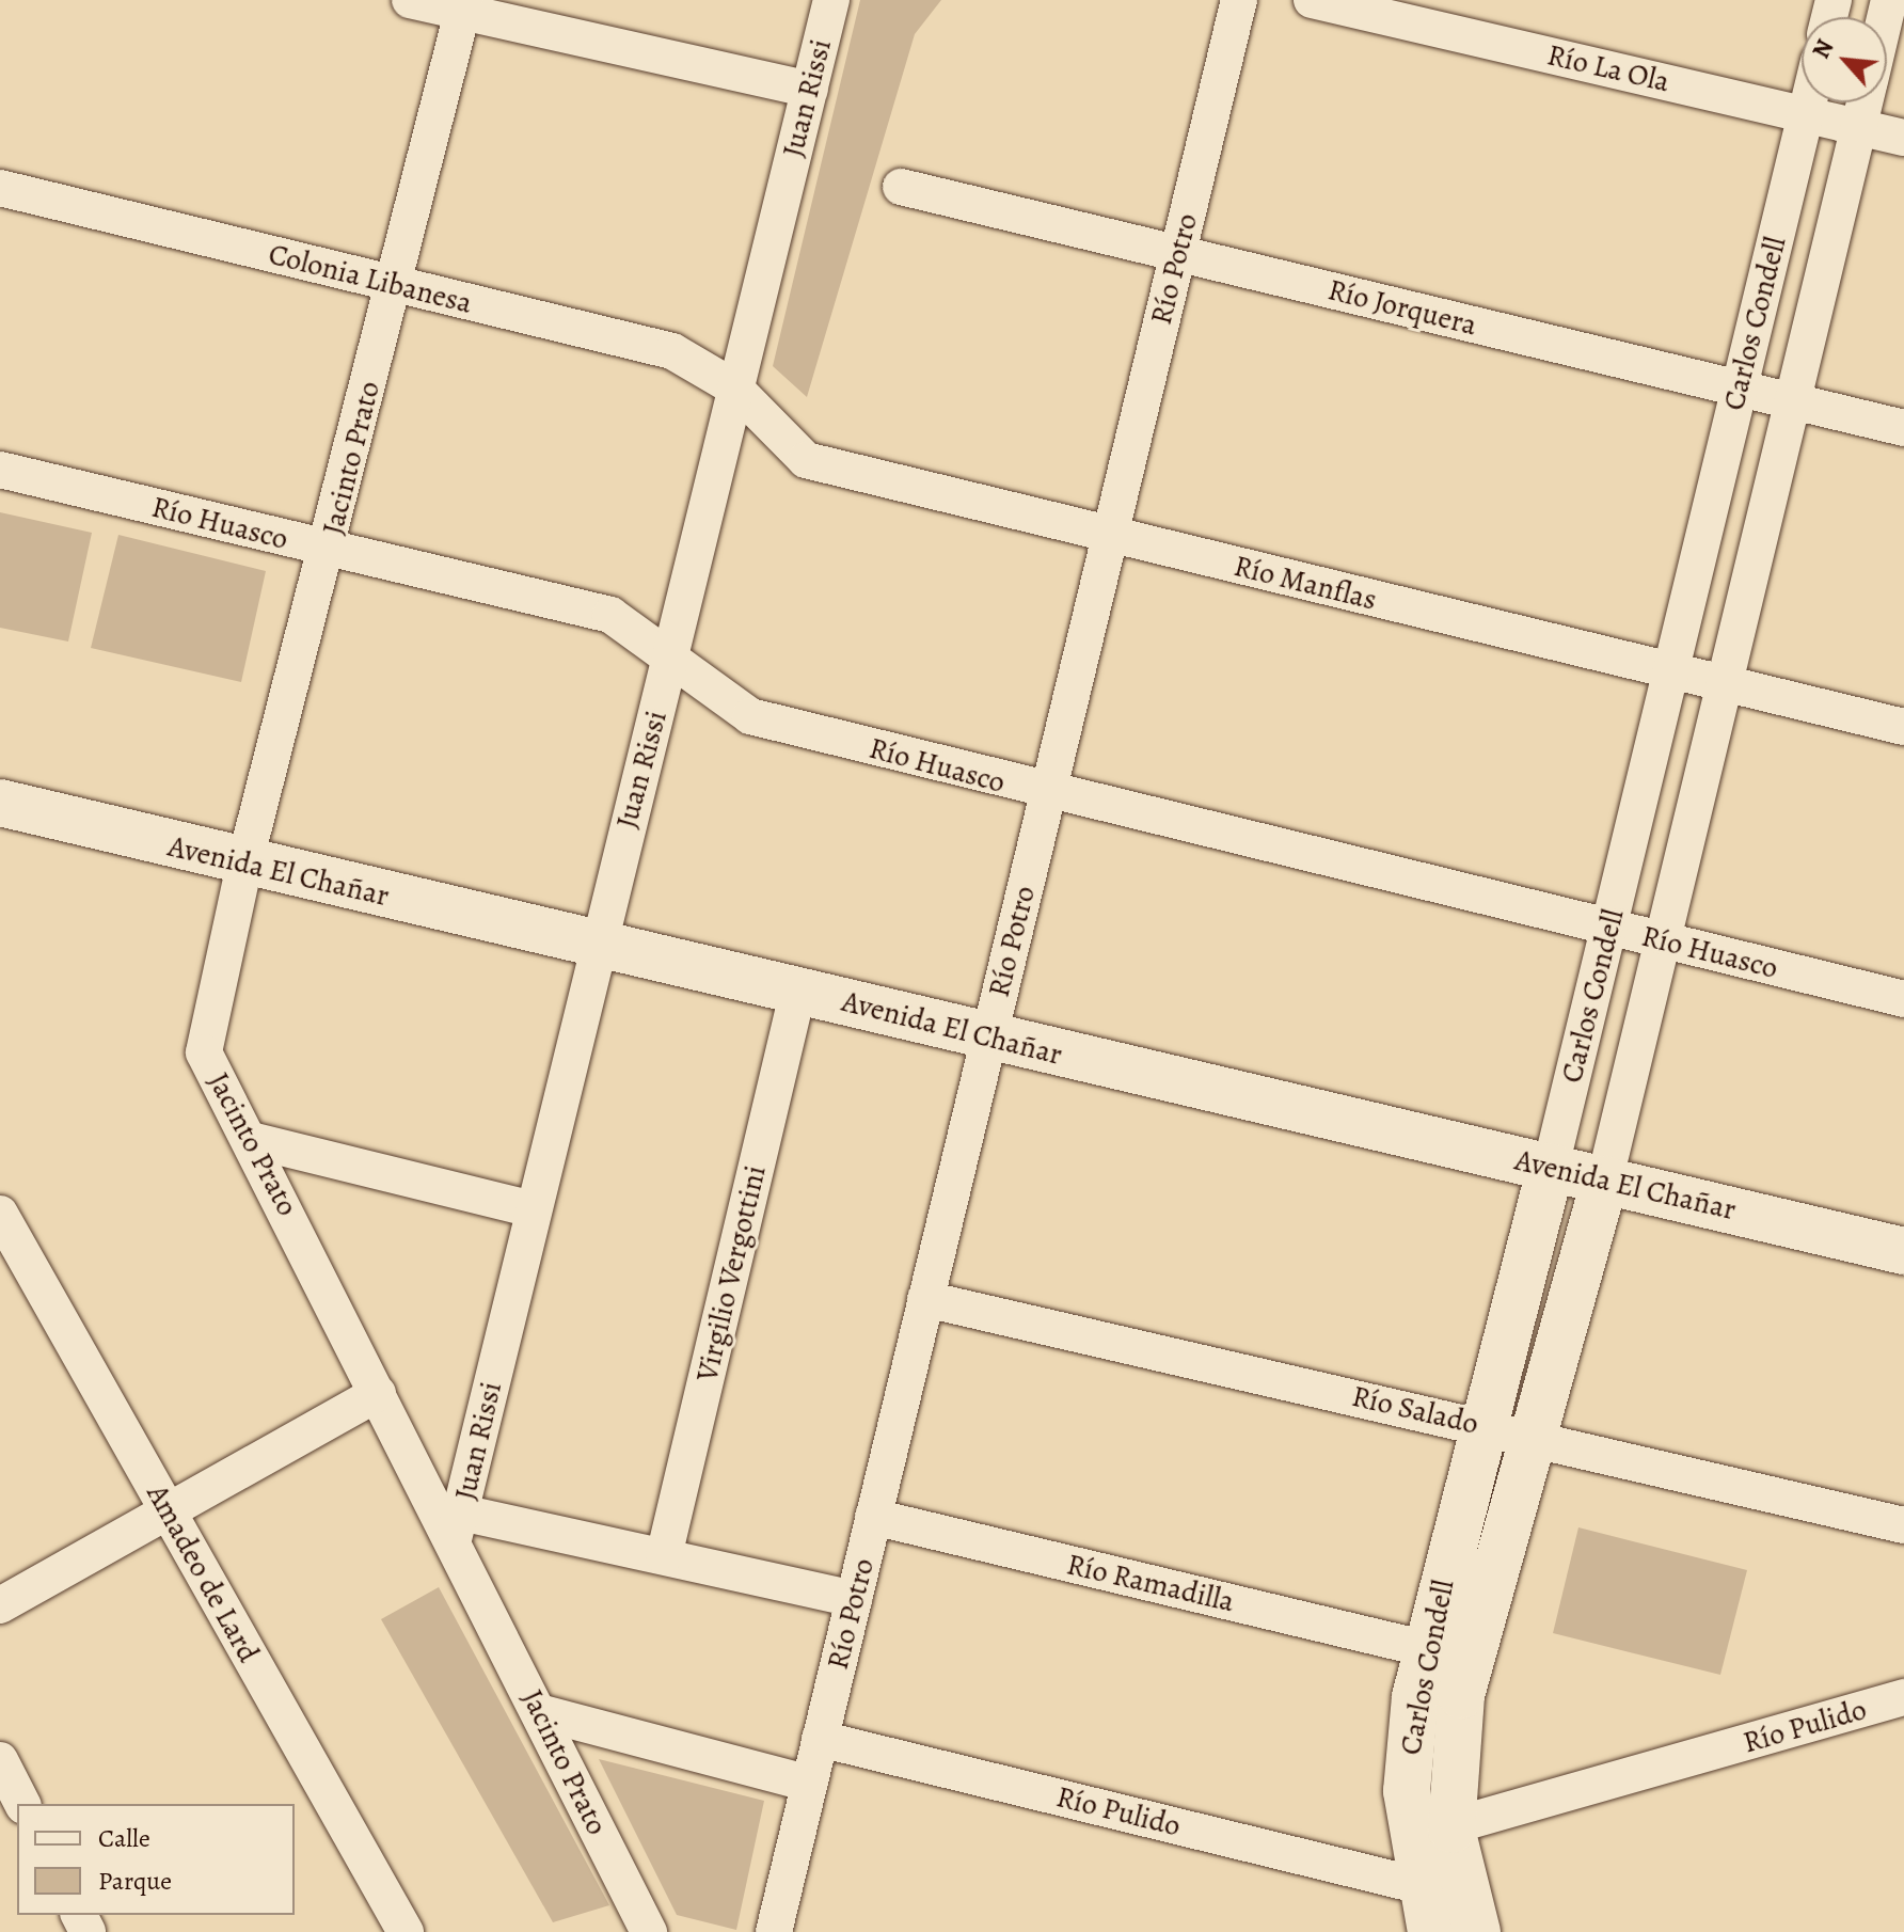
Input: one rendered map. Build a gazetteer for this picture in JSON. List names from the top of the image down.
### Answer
{
  "streets": {
    "street": [
      "Río La Ola",
      "Juan Rissi",
      "Río Potro",
      "Colonia Libanesa",
      "Río Jorquera",
      "Carlos Condell",
      "Jacinto Prato",
      "Río Huasco",
      "Río Manflas",
      "Avenida El Chañar",
      "Virgilio Vergottini",
      "Río Salado",
      "Amadeo de Lard",
      "Río Ramadilla",
      "Río Pulido"
    ]
  },
  "crossings": [
    ["Río La Ola", "Carlos Condell"],
    ["Juan Rissi", "Colonia Libanesa"],
    ["Juan Rissi", "Jacinto Prato"],
    ["Juan Rissi", "Río Huasco"],
    ["Juan Rissi", "Río Manflas"],
    ["Juan Rissi", "Avenida El Chañar"],
    ["Río Potro", "Río Jorquera"],
    ["Río Potro", "Río Huasco"],
    ["Río Potro", "Río Manflas"],
    ["Río Potro", "Avenida El Chañar"],
    ["Río Potro", "Río Salado"],
    ["Río Potro", "Río Ramadilla"],
    ["Río Potro", "Río Pulido"],
    ["Colonia Libanesa", "Jacinto Prato"],
    ["Colonia Libanesa", "Río Manflas"],
    ["Río Jorquera", "Carlos Condell"],
    ["Carlos Condell", "Río Huasco"],
    ["Carlos Condell", "Río Manflas"],
    ["Carlos Condell", "Avenida El Chañar"],
    ["Carlos Condell", "Río Salado"],
    ["Carlos Condell", "Río Ramadilla"],
    ["Carlos Condell", "Río Pulido"],
    ["Jacinto Prato", "Río Huasco"],
    ["Jacinto Prato", "Avenida El Chañar"],
    ["Avenida El Chañar", "Virgilio Vergottini"]
  ],
  "legend": ["Calle", "Parque"],
  "north": "top left"
}
